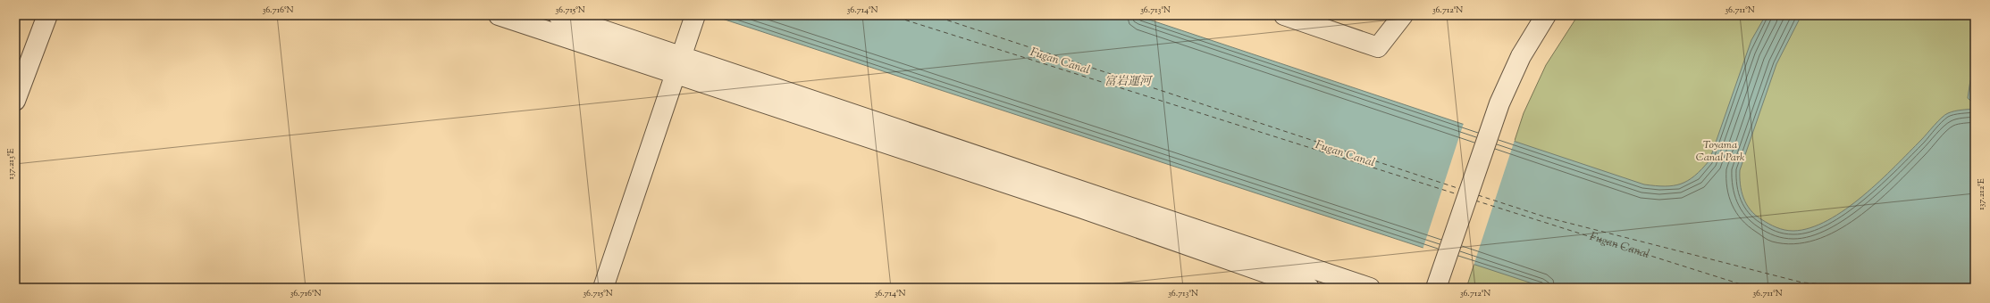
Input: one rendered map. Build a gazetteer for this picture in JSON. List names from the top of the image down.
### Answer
{
  "water": ["Fugan Canal", "富岩運河"],
  "parks": ["Toyama Canal Park"],
  "coordinates": [
    "36.716°N",
    "36.715°N",
    "36.714°N",
    "36.713°N",
    "36.712°N",
    "36.711°N",
    "137.213°E",
    "137.212°E"
  ]
}
